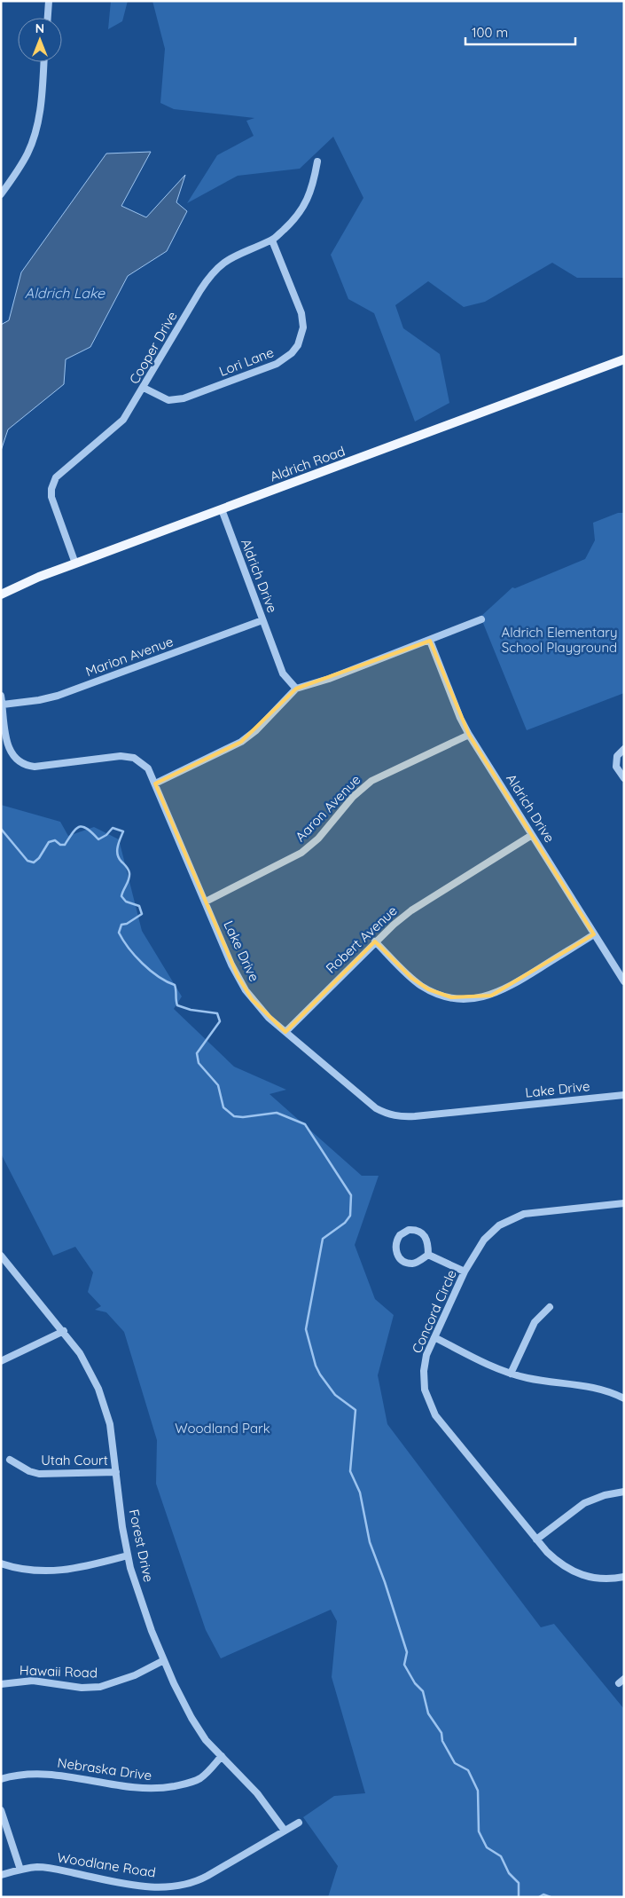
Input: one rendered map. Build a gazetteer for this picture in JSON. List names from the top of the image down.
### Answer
{
  "streets": {
    "main road": ["Aldrich Road"],
    "street": [
      "Cooper Drive",
      "Lori Lane",
      "Aldrich Drive",
      "Marion Avenue",
      "Aaron Avenue",
      "Robert Avenue",
      "Lake Drive",
      "Concord Circle",
      "Utah Court",
      "Forest Drive",
      "Hawaii Road",
      "Nebraska Drive",
      "Woodlane Road"
    ]
  },
  "crossings": [
    ["Cooper Drive", "Lori Lane"],
    ["Cooper Drive", "Aldrich Road"],
    ["Aldrich Road", "Aldrich Drive"],
    ["Aldrich Drive", "Marion Avenue"],
    ["Aldrich Drive", "Aaron Avenue"],
    ["Aldrich Drive", "Robert Avenue"],
    ["Marion Avenue", "Lake Drive"],
    ["Aaron Avenue", "Lake Drive"],
    ["Robert Avenue", "Lake Drive"],
    ["Utah Court", "Forest Drive"],
    ["Forest Drive", "Hawaii Road"],
    ["Forest Drive", "Nebraska Drive"],
    ["Forest Drive", "Woodlane Road"]
  ],
  "water": ["Aldrich Lake"],
  "parks": ["Aldrich Elementary School Playground", "Woodland Park"],
  "scale_bar": "100 m",
  "north": "top"
}
